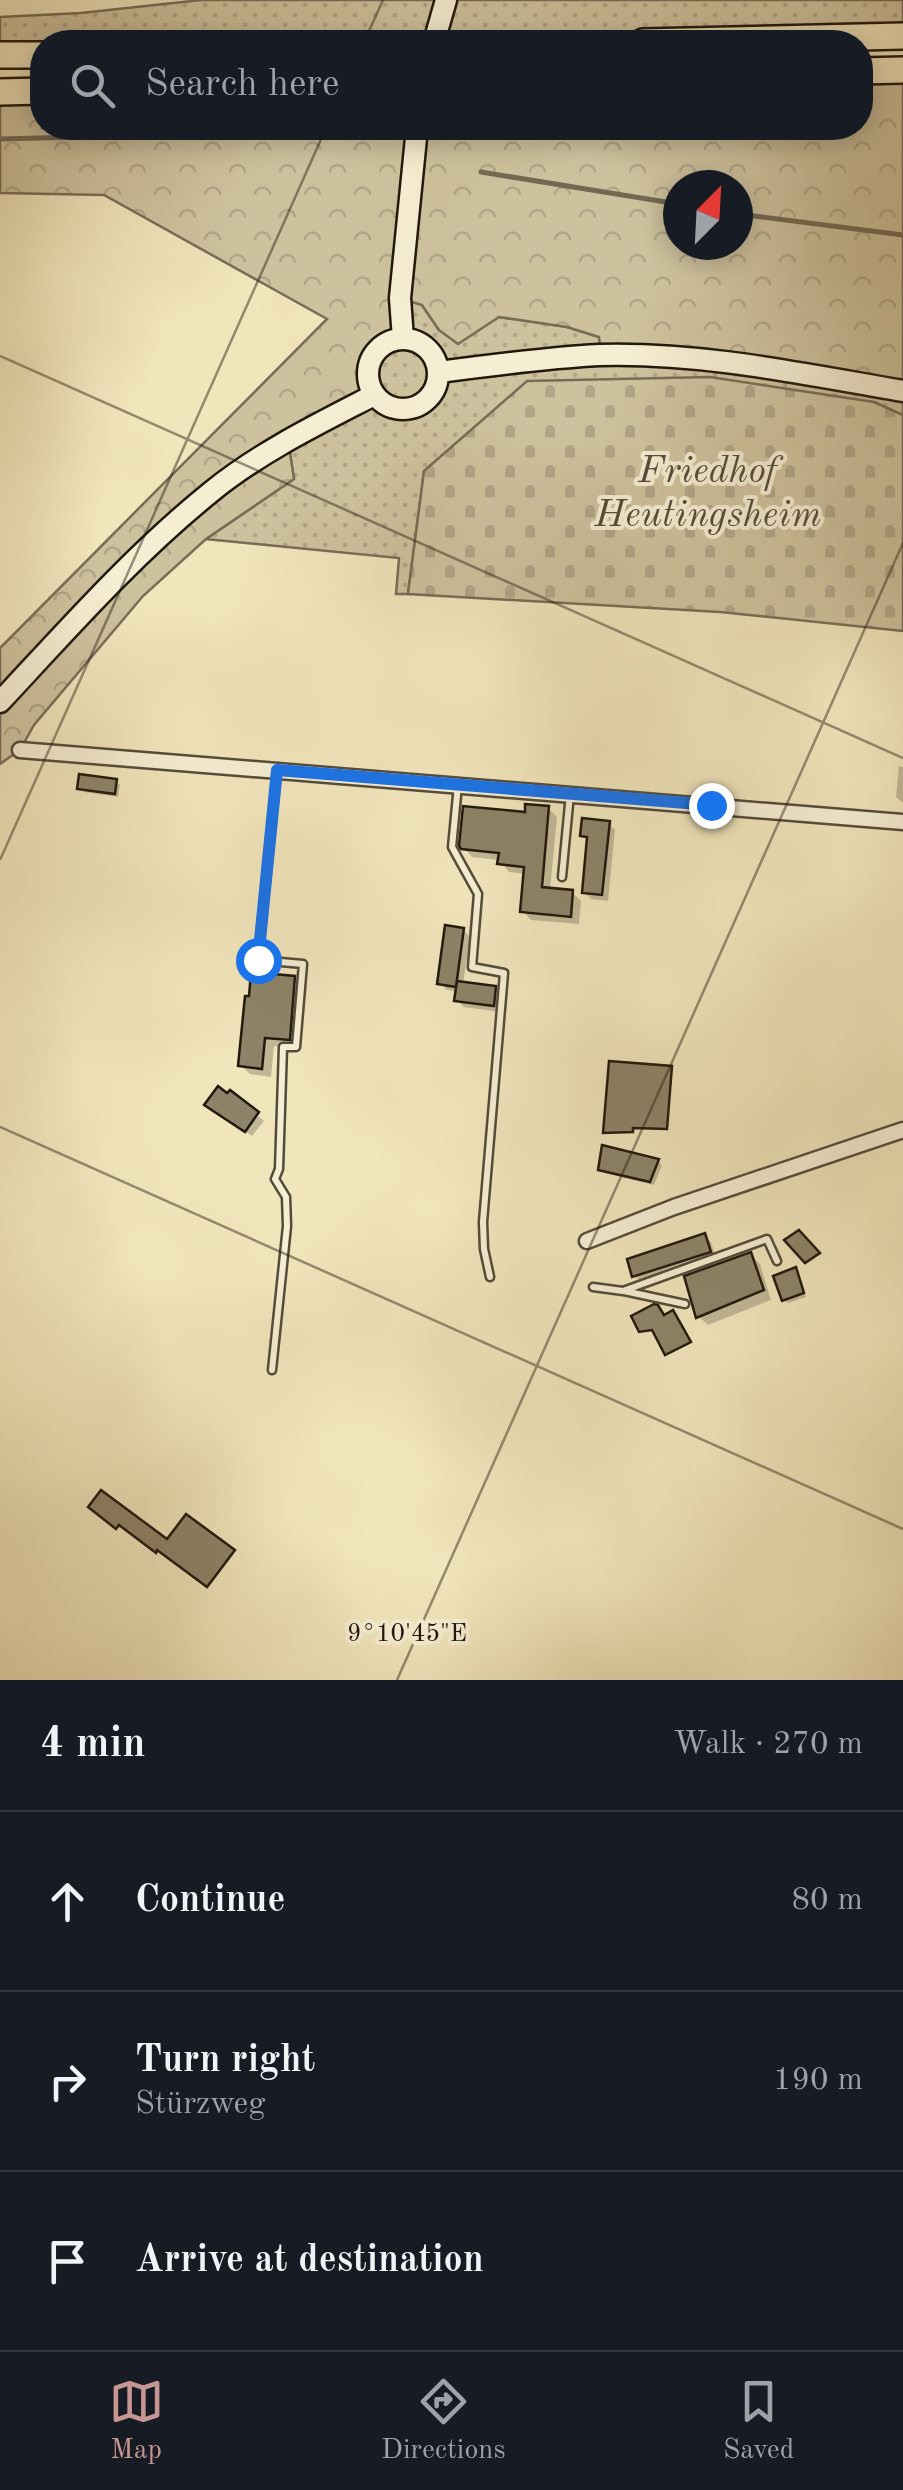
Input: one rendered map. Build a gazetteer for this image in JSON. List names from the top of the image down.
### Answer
{
  "parks": ["Friedhof Heutingsheim"],
  "north": "top right",
  "page": {
    "search": "Search here",
    "heading": ["4 min", "Walk · 270 m"],
    "list": [
      ["Continue", "80 m"],
      ["Turn right", "Stürzweg", "190 m"],
      "Arrive at destination"
    ],
    "nav": ["Map", "Directions", "Saved"]
  },
  "coordinates": ["9°10'45\"E"]
}
